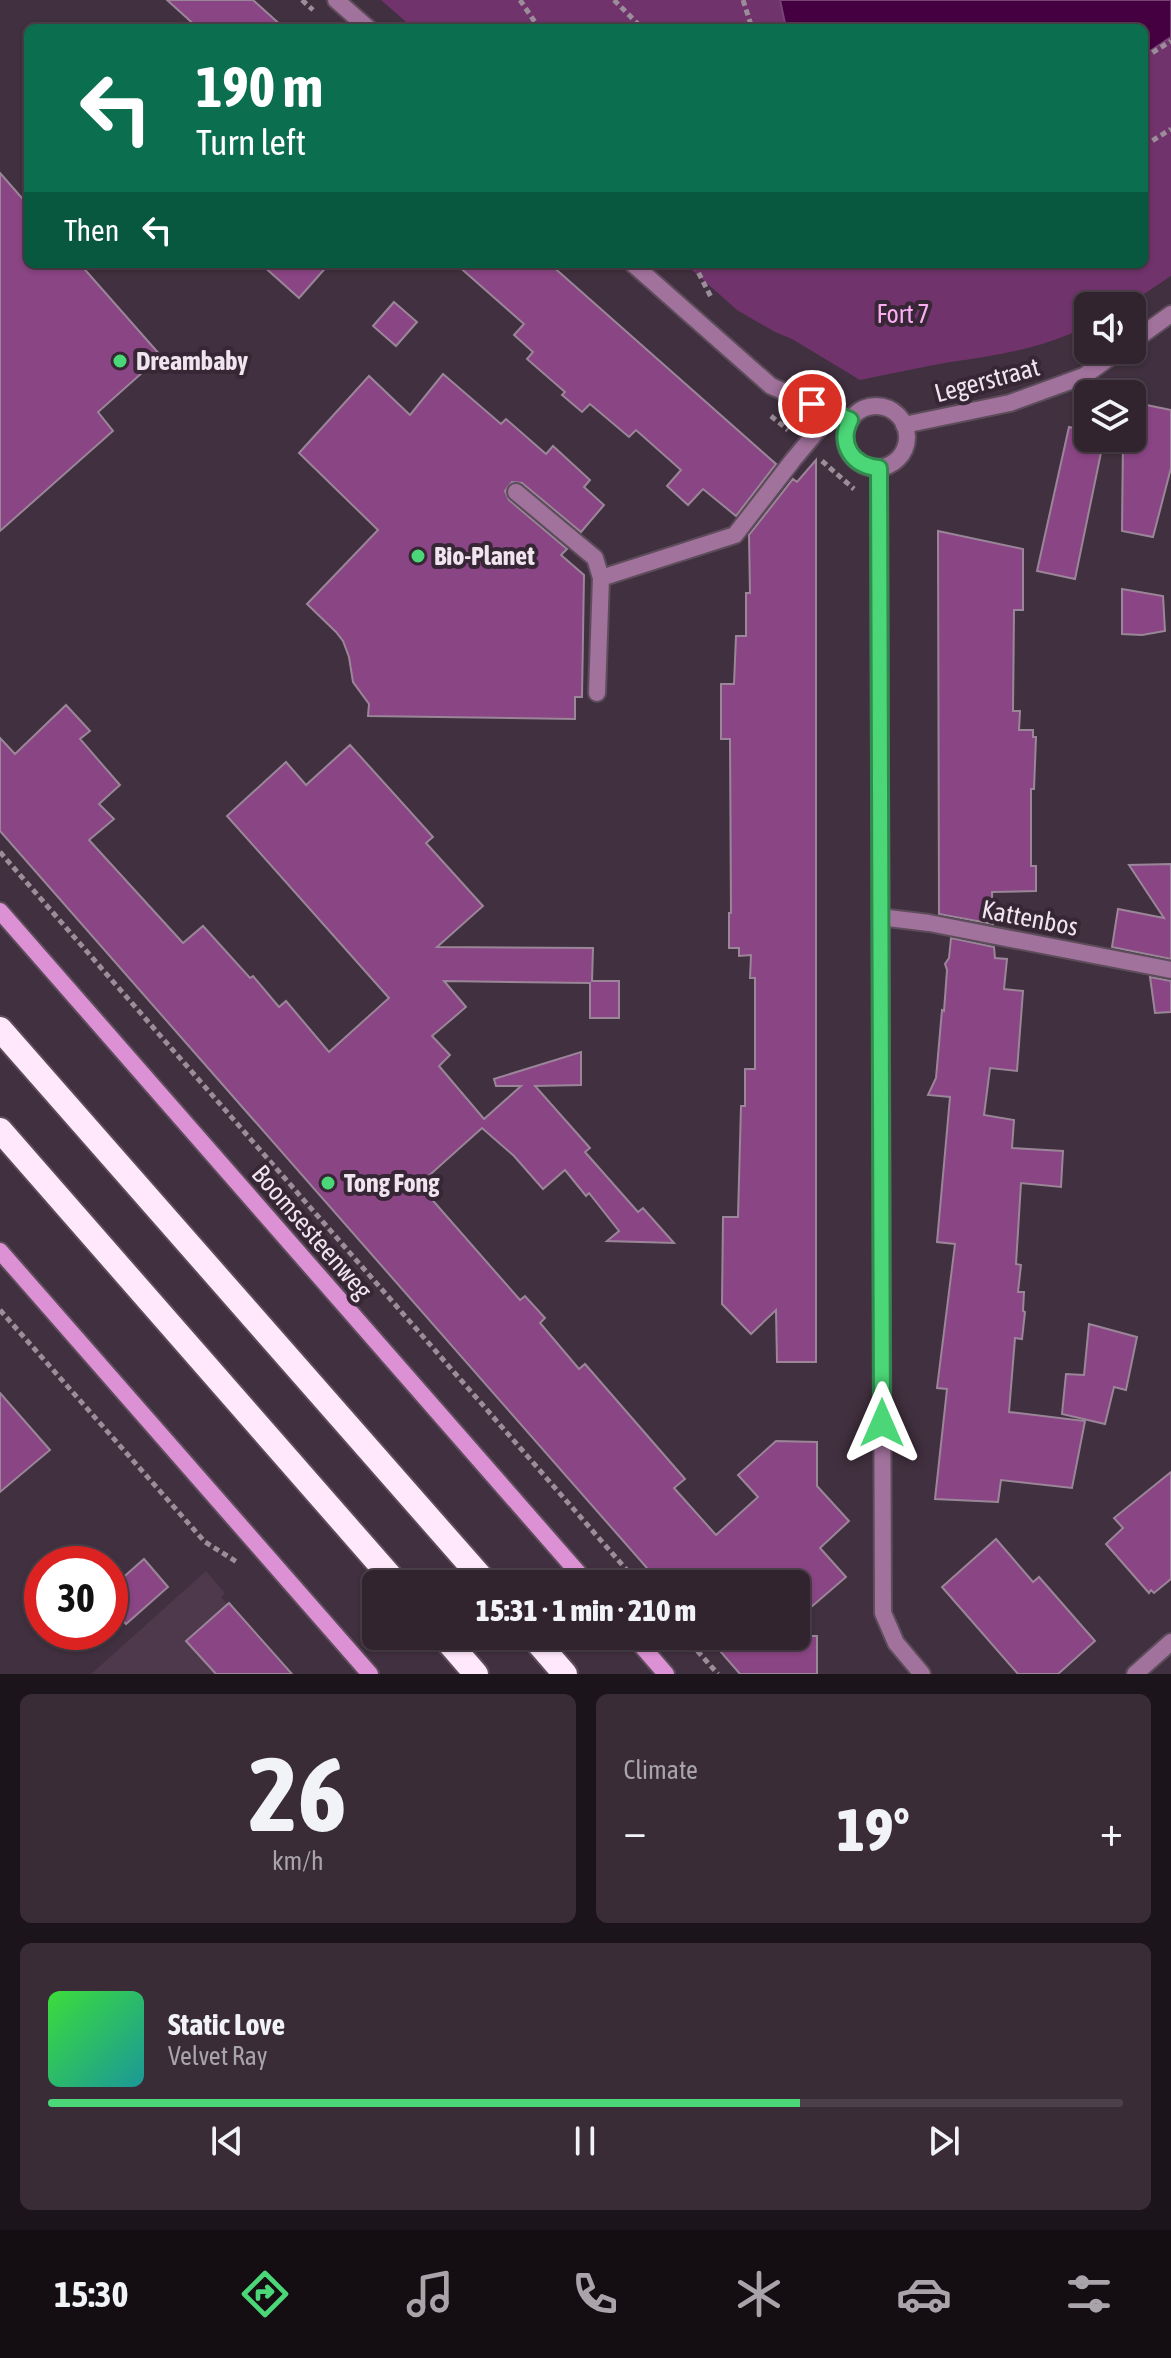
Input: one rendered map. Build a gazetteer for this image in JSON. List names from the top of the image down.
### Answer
{
  "streets": {
    "main road": ["Boomsesteenweg"],
    "street": ["Legerstraat", "Kattenbos"]
  },
  "parks": ["Fort 7"],
  "places": ["Dreambaby", "Bio-Planet", "Tong Fong"],
  "page": {
    "turn": ["190 m", "Turn left"],
    "then": "Then",
    "limit": "30",
    "trip": "15:31 · 1 min · 210 m",
    "tile": [
      ["26", "km/h"],
      "Climate"
    ],
    "heat": ["−", "19°", "+"],
    "song": ["Static Love", "Velvet Ray"],
    "tabs": "15:30"
  }
}
